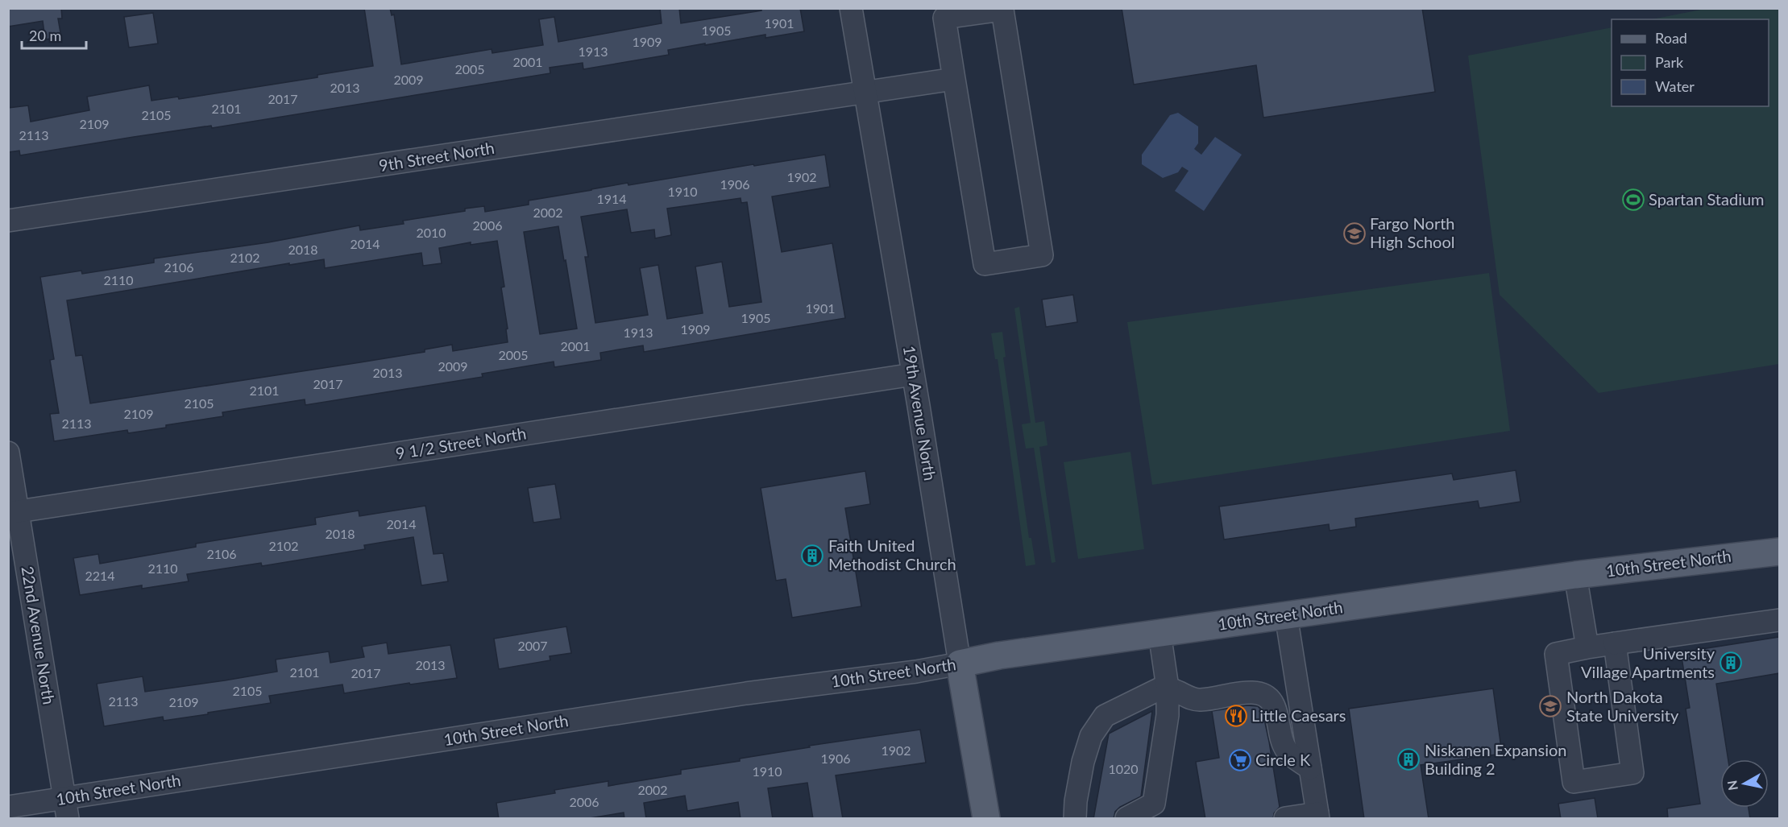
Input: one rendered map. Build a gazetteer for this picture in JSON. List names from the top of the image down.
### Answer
{
  "streets": {
    "main road": ["19th Avenue North", "10th Street North"],
    "street": ["9th Street North", "9 1/2 Street North", "22nd Avenue North"]
  },
  "crossings": [
    ["9th Street North", "19th Avenue North"],
    ["19th Avenue North", "9 1/2 Street North"],
    ["19th Avenue North", "10th Street North"],
    ["9 1/2 Street North", "22nd Avenue North"],
    ["10th Street North", "22nd Avenue North"]
  ],
  "places": {
    "sports": ["Spartan Stadium"],
    "school or university": ["Fargo North High School", "North Dakota State University"],
    "building": ["Faith United Methodist Church", "University Village Apartments", "Niskanen Expansion Building 2"],
    "restaurant": ["Little Caesars"],
    "supermarket": ["Circle K"]
  },
  "house_numbers": [
    "1901",
    "1905",
    "1909",
    "1913",
    "2001",
    "2005",
    "2009",
    "2013",
    "2017",
    "2101",
    "2105",
    "2109",
    "2113",
    "1902",
    "1906",
    "1910",
    "1914",
    "2002",
    "2006",
    "2010",
    "2014",
    "2018",
    "2102",
    "2106",
    "2110",
    "1901",
    "1905",
    "1909",
    "1913",
    "2001",
    "2005",
    "2009",
    "2013",
    "2017",
    "2101",
    "2105",
    "2109",
    "2113",
    "2014",
    "2018",
    "2102",
    "2106",
    "2110",
    "2214",
    "2007",
    "2013",
    "2101",
    "2017",
    "2105",
    "2113",
    "2109",
    "1902",
    "1906",
    "1020",
    "1910",
    "2002",
    "2006"
  ],
  "legend": ["Road", "Park", "Water"],
  "scale_bar": "20 m",
  "north": "left"
}
